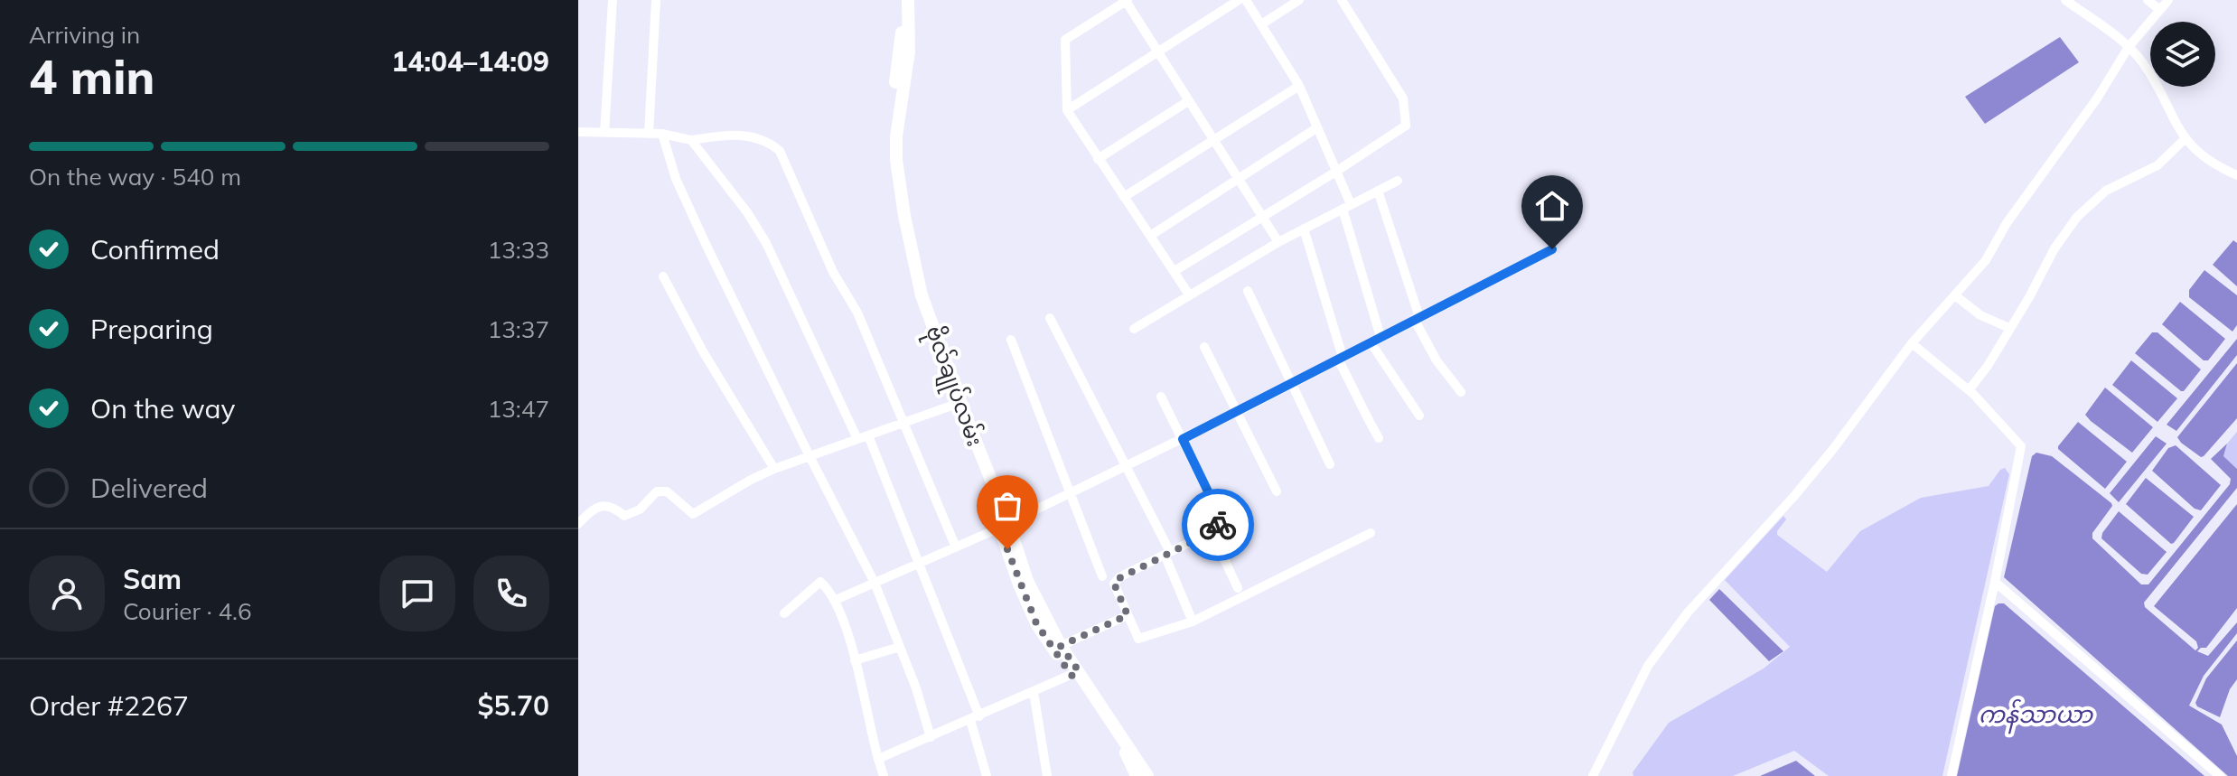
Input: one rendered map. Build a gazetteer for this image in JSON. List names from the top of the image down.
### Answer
{
  "streets": {
    "main road": ["ဗိုလ်ချုပ်လမ်း"]
  },
  "water": ["ကန်သာယာ"],
  "page": {
    "heading": ["4 min", "Arriving in", "14:04–14:09"],
    "panel": [
      "Sam",
      "Courier · 4.6",
      "Order #2267",
      "$5.70"
    ],
    "bar": "On the way · 540 m",
    "list": [
      ["Confirmed", "13:33"],
      ["Preparing", "13:37"],
      ["On the way", "13:47"],
      "Delivered"
    ]
  }
}
